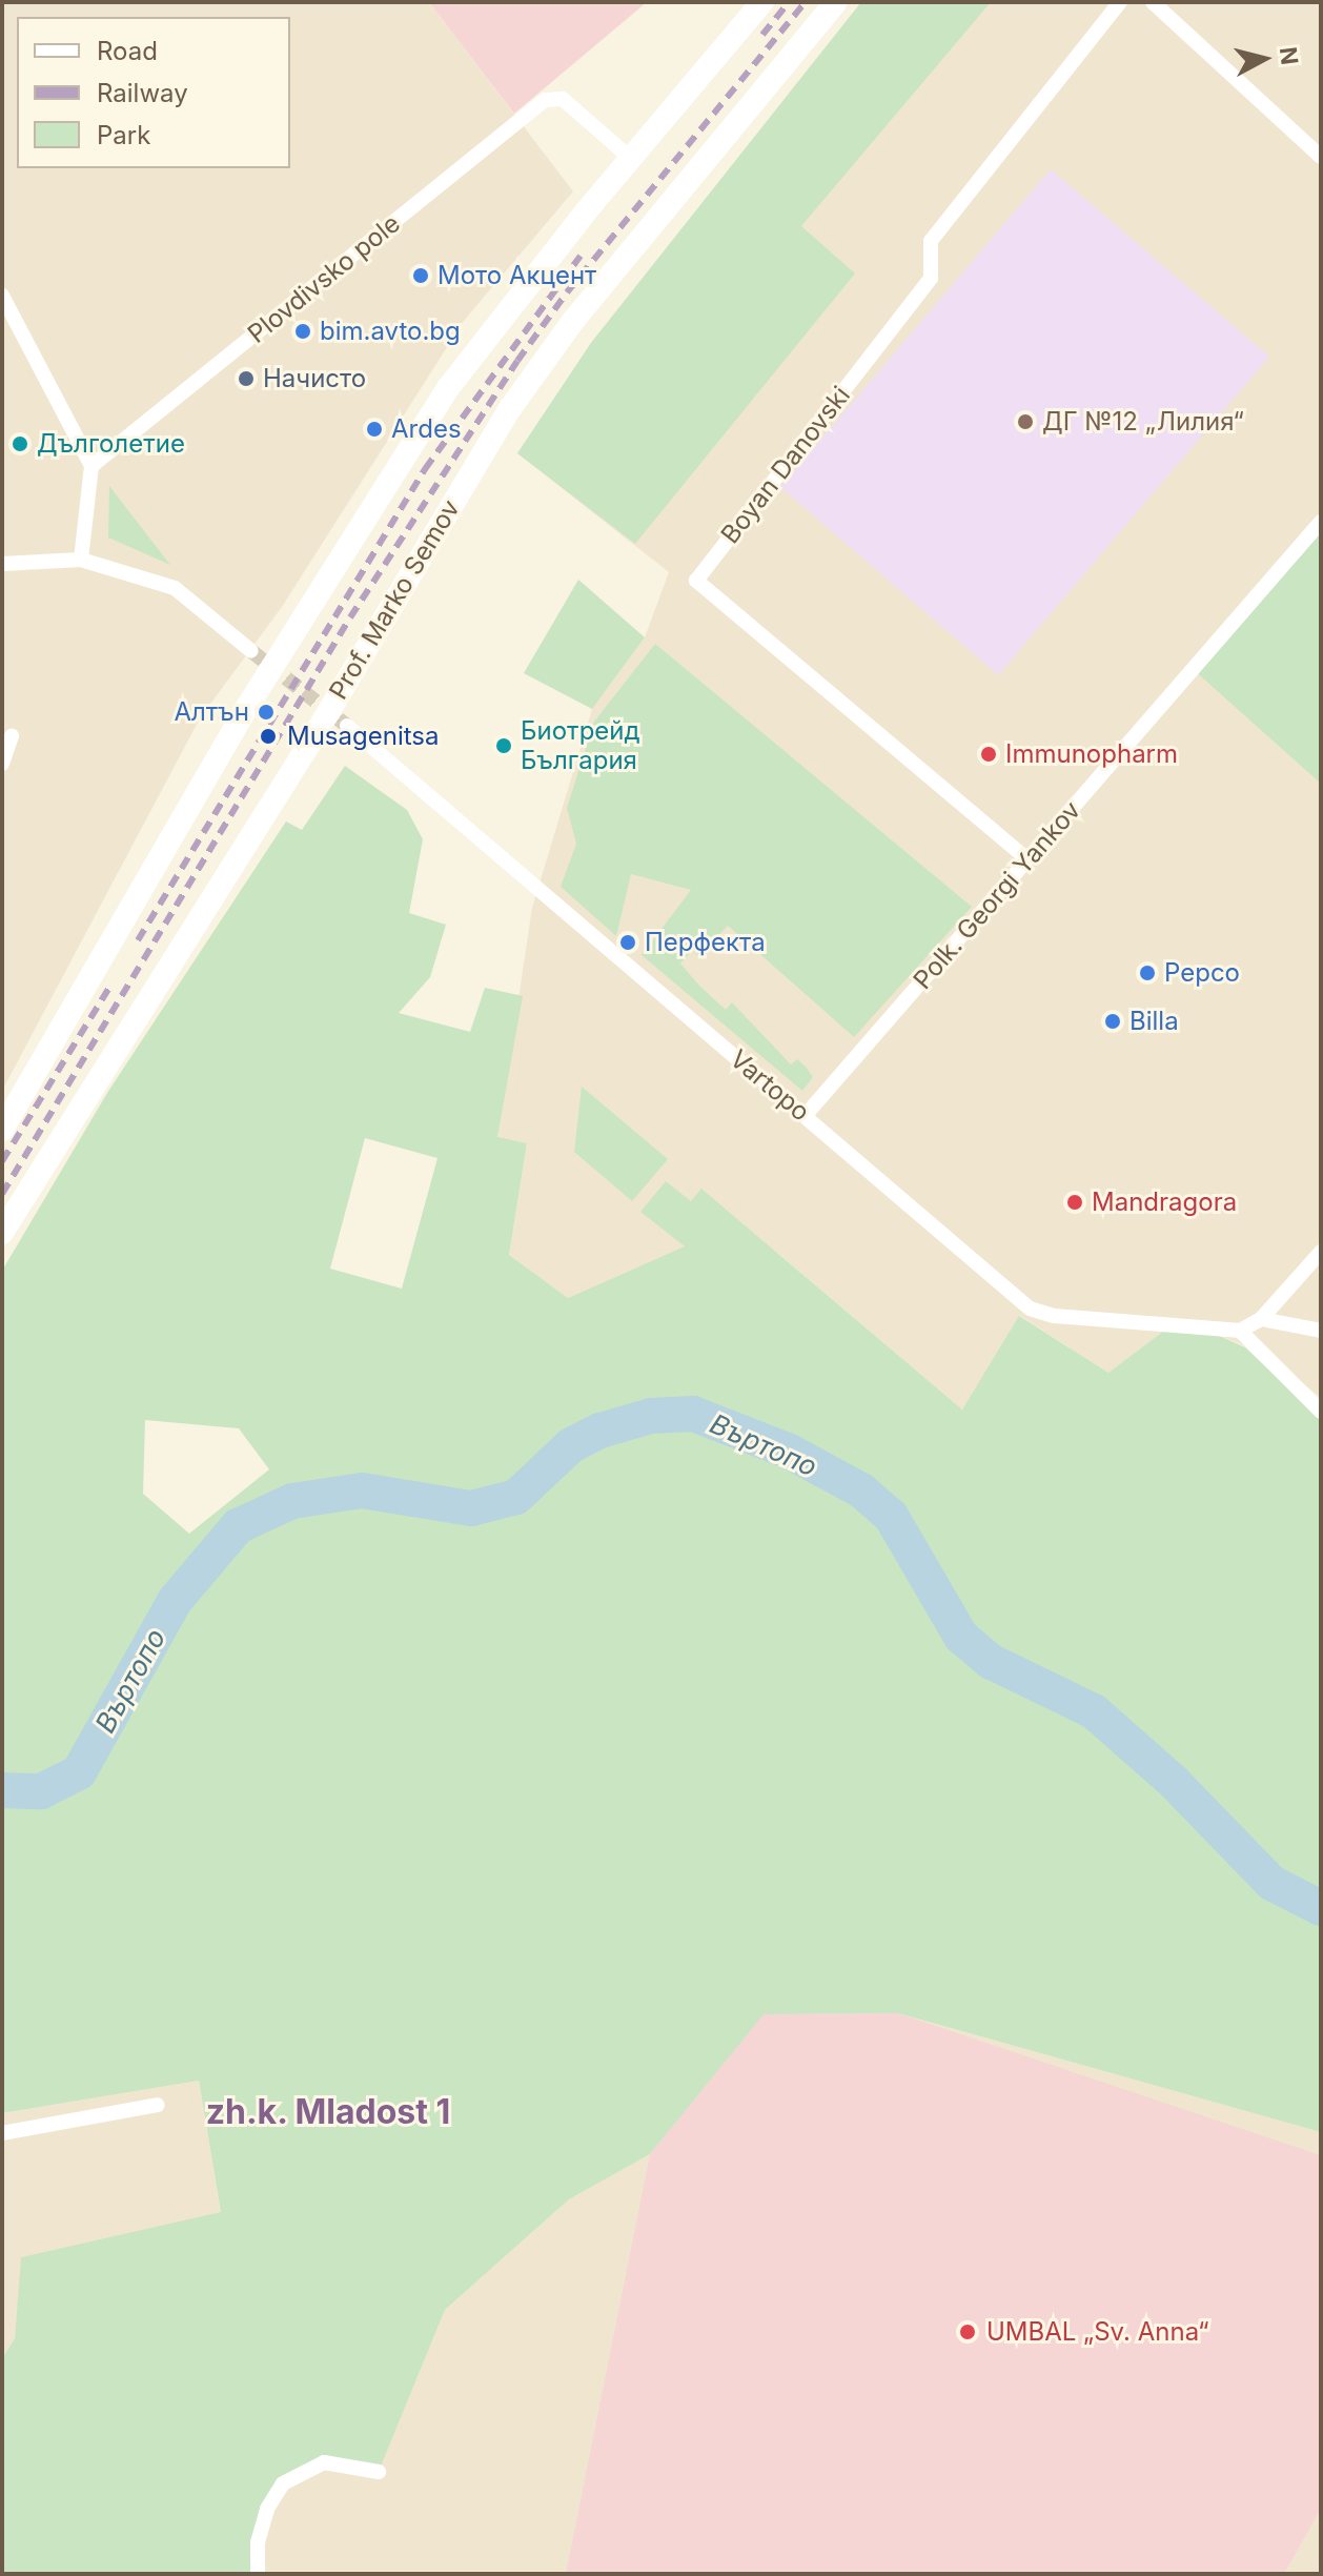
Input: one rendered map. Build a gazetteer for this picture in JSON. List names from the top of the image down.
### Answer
{
  "streets": {
    "main road": ["Prof. Marko Semov"],
    "street": [
      "Plovdivsko pole",
      "Boyan Danovski",
      "Polk. Georgi Yankov",
      "Vartopo"
    ]
  },
  "crossings": [
    ["Boyan Danovski", "Polk. Georgi Yankov"],
    ["Polk. Georgi Yankov", "Vartopo"]
  ],
  "districts": ["zh.k. Mladost 1"],
  "water": ["Въртопо"],
  "places": [
    "Мото Акцент",
    "bim.avto.bg",
    "Начисто",
    "ДГ №12 „Лилия“",
    "Ardes",
    "Дълголетие",
    "Алтън",
    "Musagenitsa",
    "Биотрейд България",
    "Immunopharm",
    "Перфекта",
    "Pepco",
    "Billa",
    "Mandragora",
    "UMBAL „Sv. Anna“"
  ],
  "legend": ["Road", "Railway", "Park"],
  "north": "right"
}
